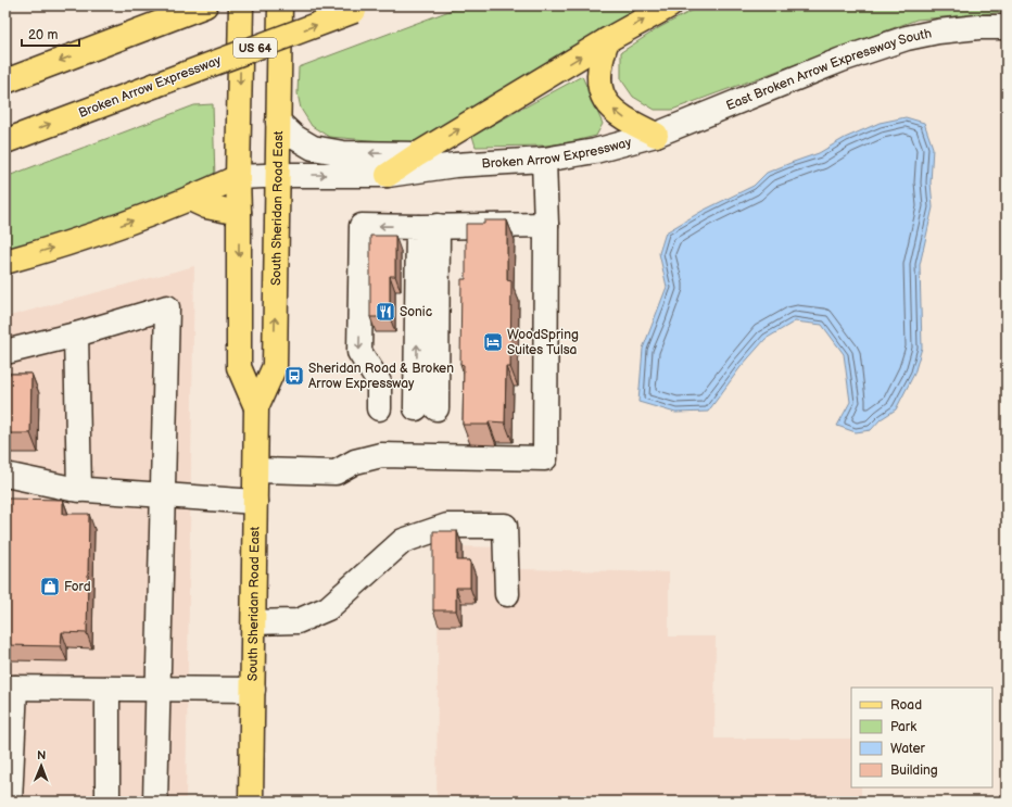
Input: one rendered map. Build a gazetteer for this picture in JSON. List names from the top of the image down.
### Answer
{
  "streets": {
    "main road": ["US 64", "Broken Arrow Expressway", "South Sheridan Road East"],
    "street": ["East Broken Arrow Expressway South"]
  },
  "crossings": [
    ["East Broken Arrow Expressway South", "Broken Arrow Expressway"],
    ["Broken Arrow Expressway", "South Sheridan Road East"]
  ],
  "places": {
    "restaurant": ["Sonic"],
    "hotel": ["WoodSpring Suites Tulsa"],
    "bus stop": ["Sheridan Road & Broken Arrow Expressway"],
    "shop": ["Ford"]
  },
  "legend": [
    "Road",
    "Park",
    "Water",
    "Building"
  ],
  "scale_bar": "20 m",
  "north": "top"
}
